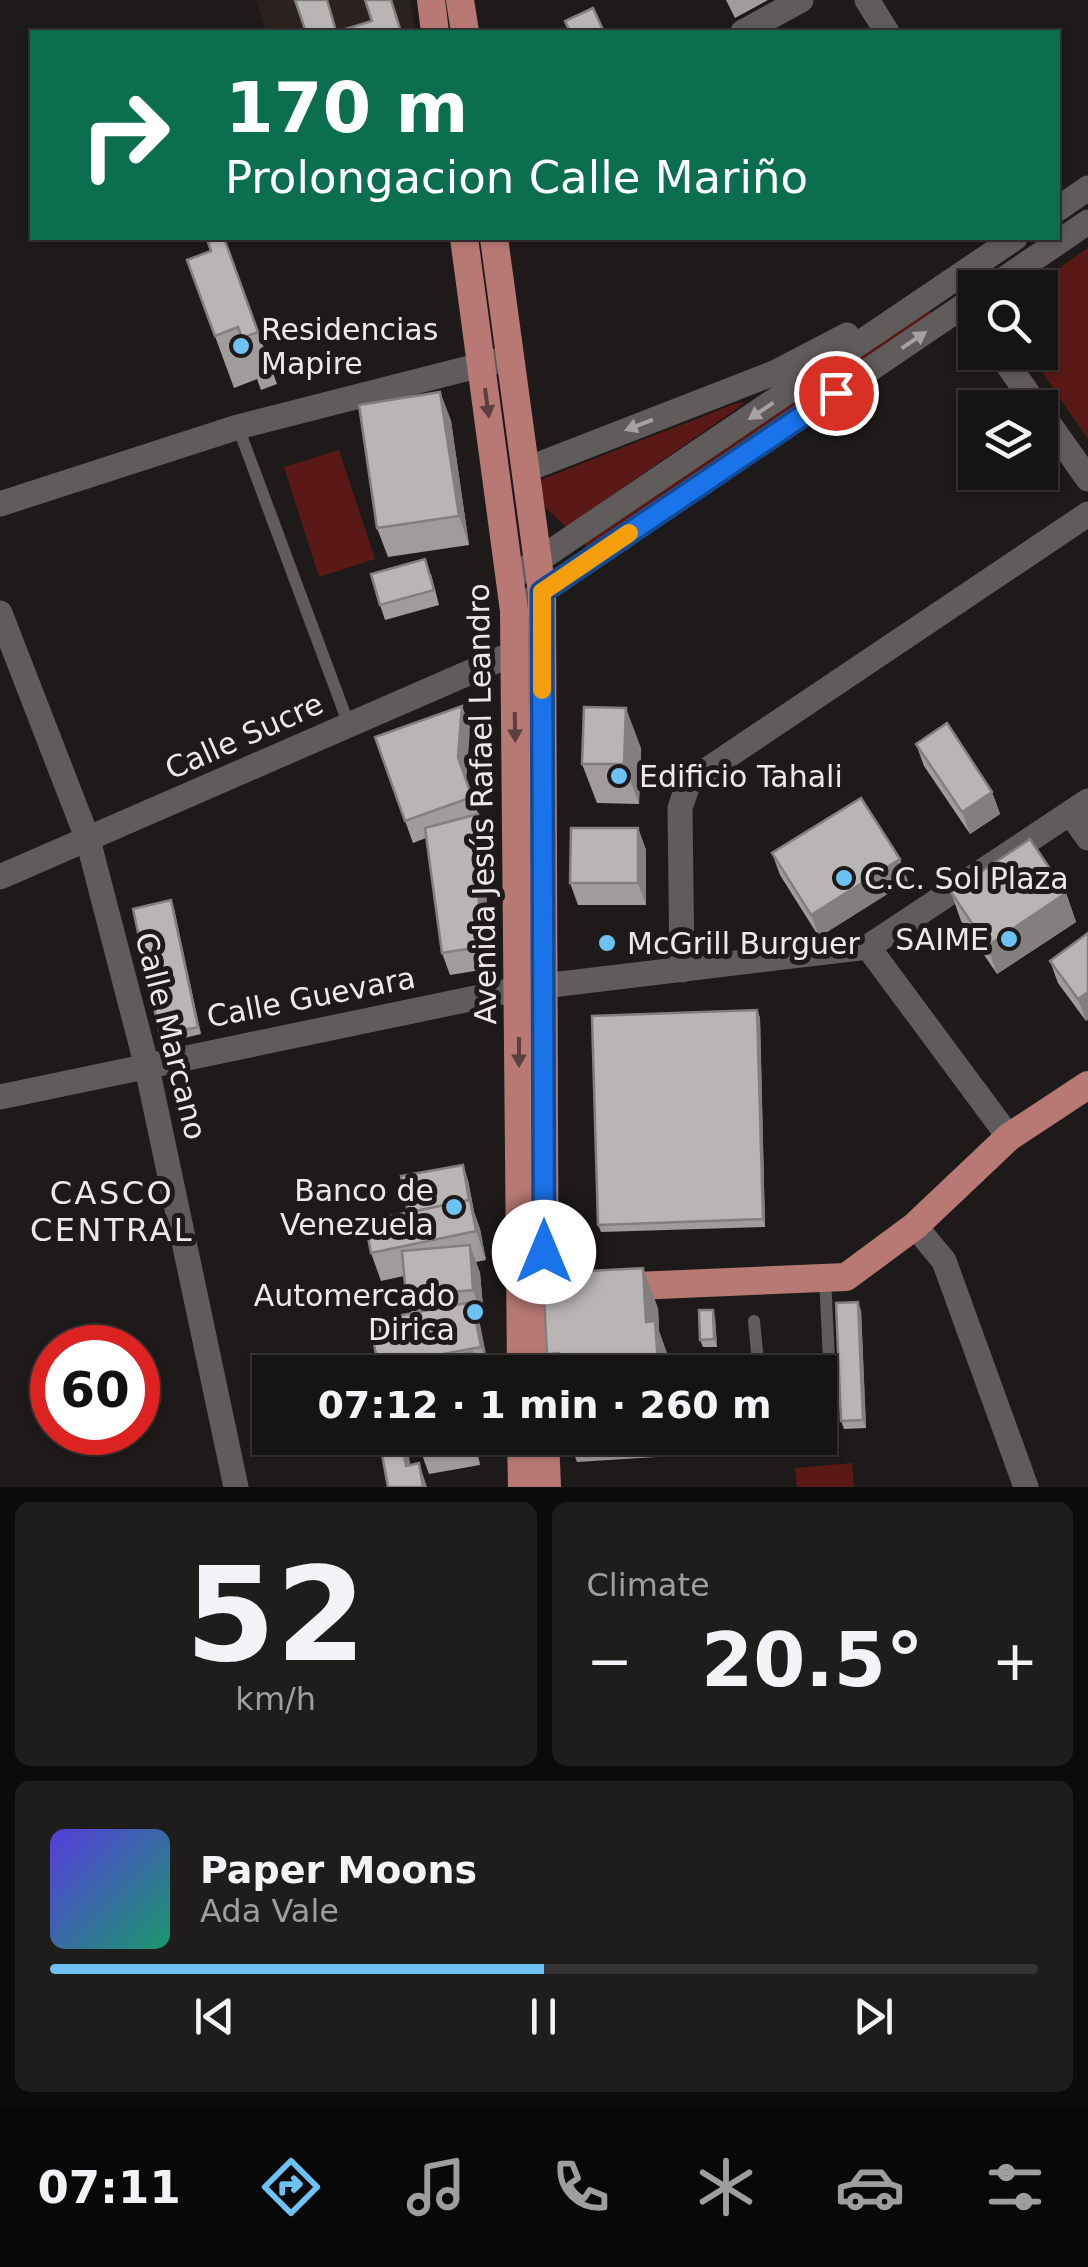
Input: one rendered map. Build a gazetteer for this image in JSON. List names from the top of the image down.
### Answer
{
  "streets": {
    "main road": ["Avenida Jesús Rafael Leandro"],
    "street": ["Calle Sucre", "Calle Guevara", "Calle Marcano"]
  },
  "crossings": [
    ["Calle Sucre", "Avenida Jesús Rafael Leandro"],
    ["Calle Sucre", "Calle Marcano"],
    ["Avenida Jesús Rafael Leandro", "Calle Guevara"],
    ["Calle Guevara", "Calle Marcano"]
  ],
  "districts": ["CASCO CENTRAL"],
  "places": [
    "Residencias Mapire",
    "Edificio Tahali",
    "C.C. Sol Plaza",
    "SAIME",
    "McGrill Burguer",
    "Banco de Venezuela",
    "Automercado Dirica"
  ],
  "page": {
    "turn": ["170 m", "Prolongacion Calle Mariño"],
    "limit": "60",
    "trip": "07:12 · 1 min · 260 m",
    "tile": [
      ["52", "km/h"],
      "Climate"
    ],
    "heat": ["−", "20.5°", "+"],
    "song": ["Paper Moons", "Ada Vale"],
    "tabs": "07:11"
  }
}
